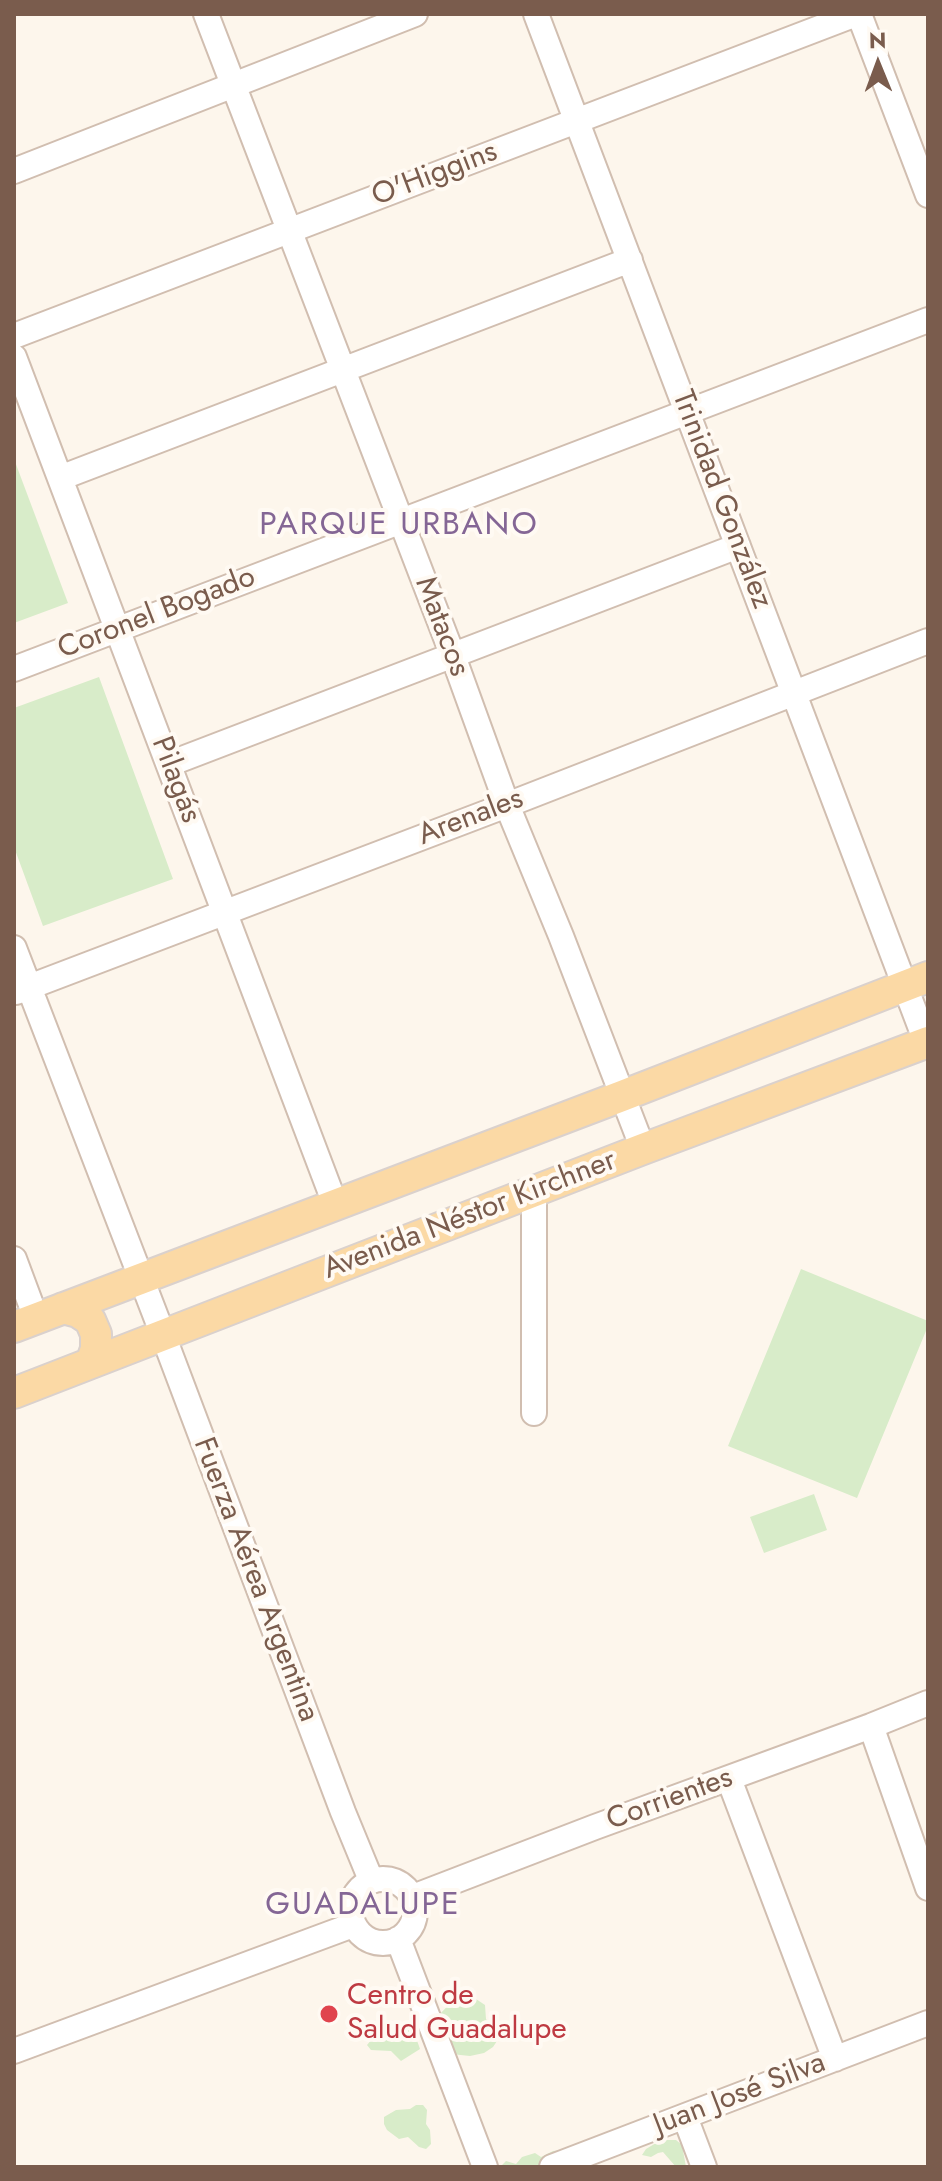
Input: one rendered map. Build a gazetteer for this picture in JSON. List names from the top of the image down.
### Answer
{
  "streets": {
    "main road": ["Avenida Néstor Kirchner"],
    "street": [
      "O'Higgins",
      "Trinidad González",
      "Coronel Bogado",
      "Matacos",
      "Pilagás",
      "Arenales",
      "Fuerza Aérea Argentina",
      "Corrientes",
      "Juan José Silva"
    ]
  },
  "crossings": [
    ["O'Higgins", "Trinidad González"],
    ["O'Higgins", "Matacos"],
    ["Trinidad González", "Coronel Bogado"],
    ["Trinidad González", "Arenales"],
    ["Trinidad González", "Avenida Néstor Kirchner"],
    ["Coronel Bogado", "Matacos"],
    ["Coronel Bogado", "Pilagás"],
    ["Matacos", "Arenales"],
    ["Matacos", "Avenida Néstor Kirchner"],
    ["Pilagás", "Arenales"],
    ["Pilagás", "Avenida Néstor Kirchner"],
    ["Arenales", "Fuerza Aérea Argentina"],
    ["Avenida Néstor Kirchner", "Fuerza Aérea Argentina"],
    ["Fuerza Aérea Argentina", "Corrientes"]
  ],
  "districts": ["PARQUE URBANO", "GUADALUPE"],
  "places": ["Centro de Salud Guadalupe"],
  "north": "top"
}
